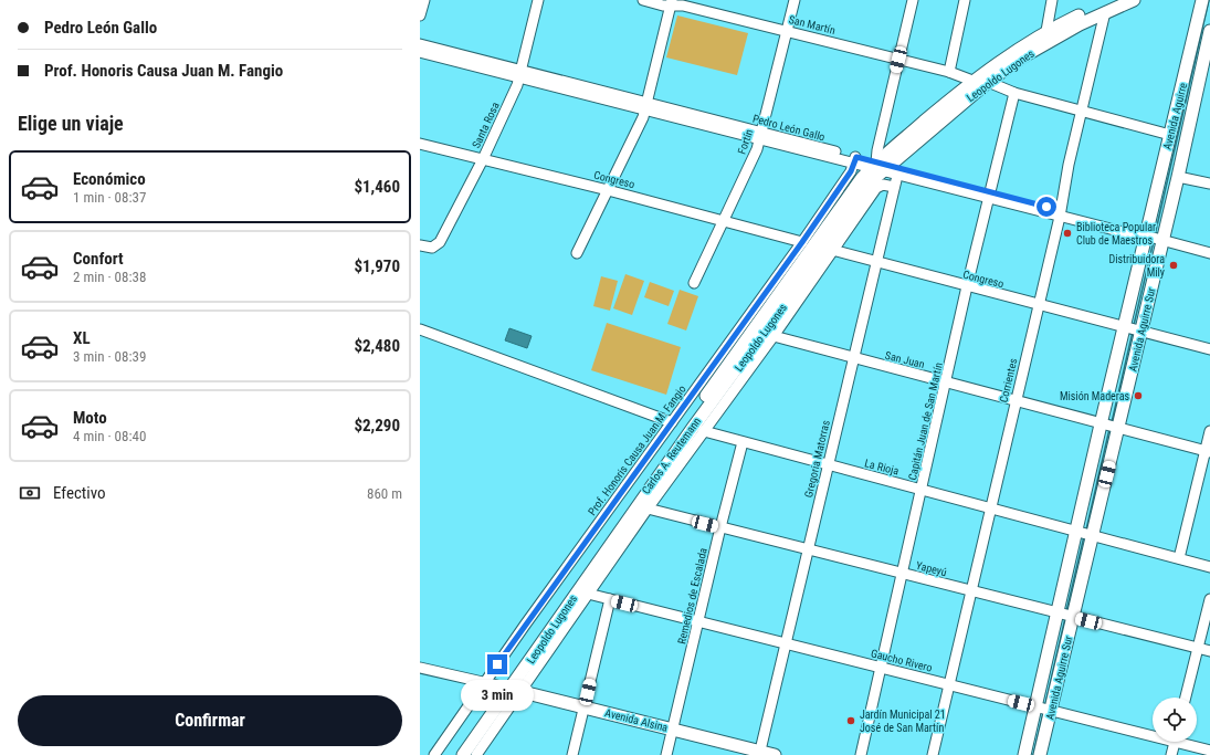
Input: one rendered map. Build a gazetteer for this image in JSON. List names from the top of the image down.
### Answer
{
  "streets": {
    "main road": [
      "Leopoldo Lugones",
      "Avenida Aguirre",
      "Avenida Aguirre Sur",
      "Avenida Alsina"
    ],
    "street": [
      "San Martín",
      "Santa Rosa",
      "Pedro León Gallo",
      "Fortín",
      "Congreso",
      "San Juan",
      "Corrientes",
      "Capitán Juan de San Martín",
      "Prof. Honoris Causa Juan M. Fangio",
      "Carlos A. Reutemann",
      "Gregoria Matorras",
      "La Rioja",
      "Yapeyú",
      "Remedios de Escalada",
      "Gaucho Rivero"
    ]
  },
  "crossings": [
    ["San Martín", "Leopoldo Lugones"],
    ["San Martín", "Fortín"],
    ["San Martín", "Gregoria Matorras"],
    ["Leopoldo Lugones", "Pedro León Gallo"],
    ["Leopoldo Lugones", "Corrientes"],
    ["Leopoldo Lugones", "Carlos A. Reutemann"],
    ["Leopoldo Lugones", "Gregoria Matorras"],
    ["Leopoldo Lugones", "Avenida Alsina"],
    ["Avenida Aguirre", "Pedro León Gallo"],
    ["Avenida Aguirre", "Avenida Aguirre Sur"],
    ["Santa Rosa", "Pedro León Gallo"],
    ["Santa Rosa", "Congreso"],
    ["Pedro León Gallo", "Fortín"],
    ["Pedro León Gallo", "Avenida Aguirre Sur"],
    ["Pedro León Gallo", "Corrientes"],
    ["Pedro León Gallo", "Capitán Juan de San Martín"],
    ["Pedro León Gallo", "Prof. Honoris Causa Juan M. Fangio"],
    ["Pedro León Gallo", "Gregoria Matorras"],
    ["Fortín", "Congreso"],
    ["Congreso", "Avenida Aguirre Sur"],
    ["Congreso", "Corrientes"],
    ["Congreso", "Capitán Juan de San Martín"],
    ["Congreso", "Prof. Honoris Causa Juan M. Fangio"],
    ["Congreso", "Carlos A. Reutemann"],
    ["Congreso", "Gregoria Matorras"],
    ["Avenida Aguirre Sur", "San Juan"],
    ["Avenida Aguirre Sur", "La Rioja"],
    ["Avenida Aguirre Sur", "Yapeyú"],
    ["Avenida Aguirre Sur", "Gaucho Rivero"],
    ["San Juan", "Corrientes"],
    ["San Juan", "Capitán Juan de San Martín"],
    ["San Juan", "Carlos A. Reutemann"],
    ["San Juan", "Gregoria Matorras"],
    ["Corrientes", "La Rioja"],
    ["Corrientes", "Yapeyú"],
    ["Corrientes", "Gaucho Rivero"],
    ["Capitán Juan de San Martín", "La Rioja"],
    ["Capitán Juan de San Martín", "Yapeyú"],
    ["Capitán Juan de San Martín", "Gaucho Rivero"],
    ["Prof. Honoris Causa Juan M. Fangio", "Avenida Alsina"],
    ["Carlos A. Reutemann", "Gregoria Matorras"],
    ["Carlos A. Reutemann", "La Rioja"],
    ["Carlos A. Reutemann", "Yapeyú"],
    ["Carlos A. Reutemann", "Gaucho Rivero"],
    ["Carlos A. Reutemann", "Avenida Alsina"],
    ["Gregoria Matorras", "La Rioja"],
    ["Gregoria Matorras", "Yapeyú"],
    ["Gregoria Matorras", "Gaucho Rivero"],
    ["Gregoria Matorras", "Avenida Alsina"],
    ["La Rioja", "Remedios de Escalada"],
    ["Yapeyú", "Remedios de Escalada"],
    ["Remedios de Escalada", "Gaucho Rivero"],
    ["Remedios de Escalada", "Avenida Alsina"]
  ],
  "places": [
    "Biblioteca Popular Club de Maestros",
    "Distribuidora Mily",
    "Misión Maderas",
    "Jardín Municipal 21 José de San Martín"
  ],
  "page": {
    "banner": ["Pedro León Gallo", "Prof. Honoris Causa Juan M. Fangio"],
    "heading": "Elige un viaje",
    "list": [
      {
        "name": "Económico",
        "note": "1 min · 08:37",
        "value": "$1,460"
      },
      {
        "name": "Confort",
        "note": "2 min · 08:38",
        "value": "$1,970"
      },
      {
        "name": "XL",
        "note": "3 min · 08:39",
        "value": "$2,480"
      },
      {
        "name": "Moto",
        "note": "4 min · 08:40",
        "value": "$2,290"
      }
    ],
    "pay": ["Efectivo", "860 m"],
    "bubble": "3 min",
    "buttons": "Confirmar"
  }
}
